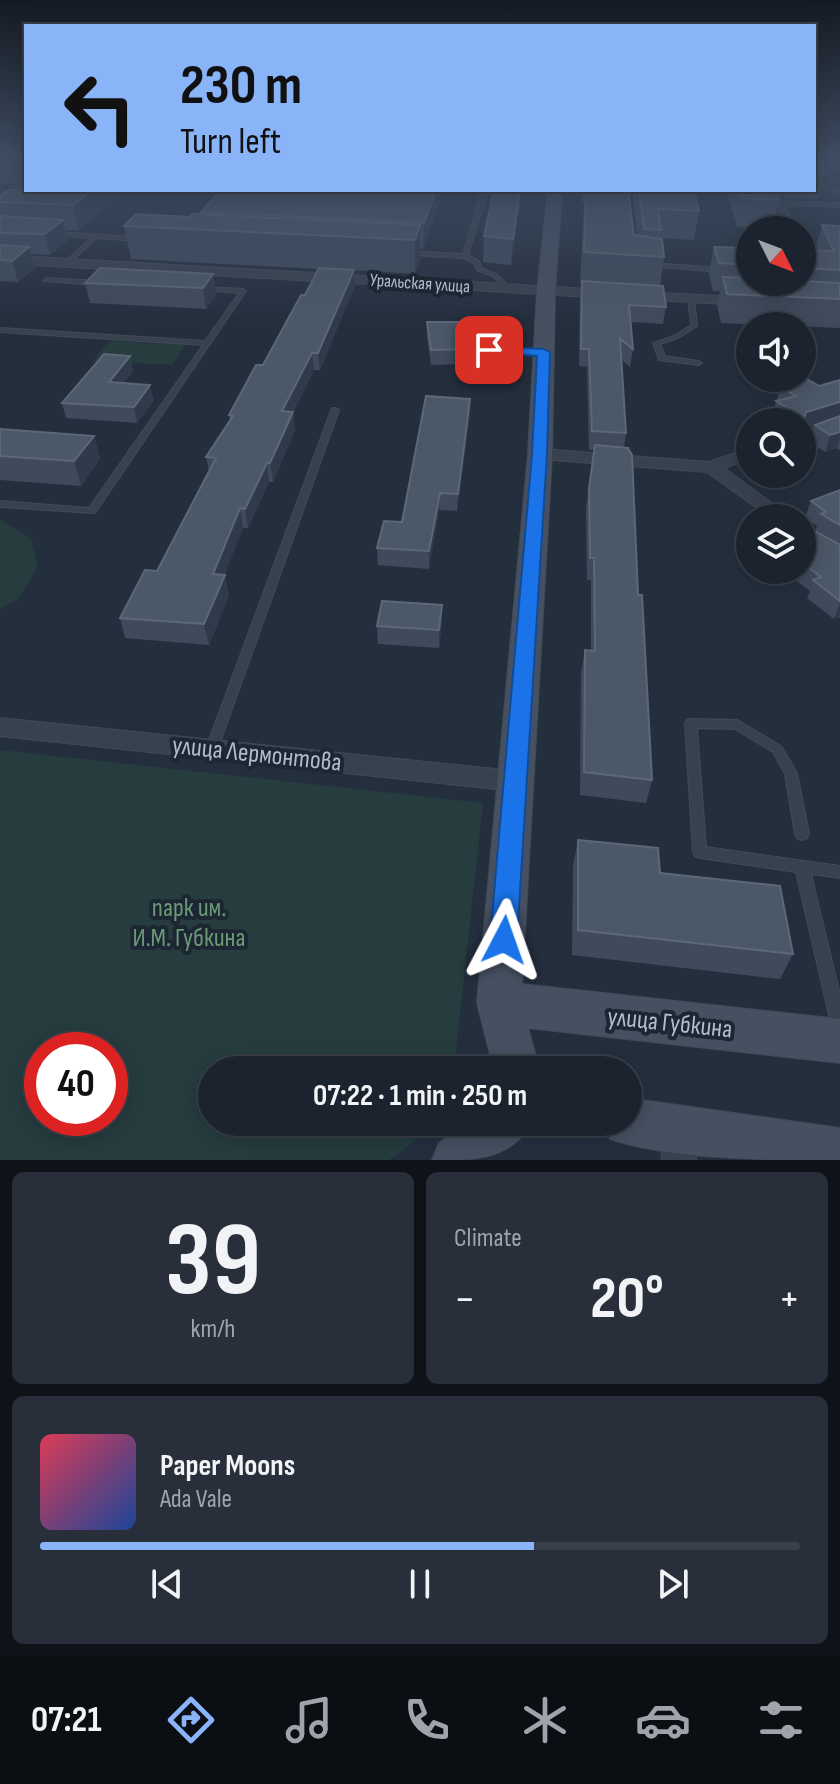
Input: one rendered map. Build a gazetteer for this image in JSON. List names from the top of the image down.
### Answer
{
  "streets": {
    "street": ["Уральская улица", "улица Лермонтова", "улица Губкина"]
  },
  "parks": ["парк им. И.М. Губкина"],
  "north": "bottom right",
  "page": {
    "turn": ["230 m", "Turn left"],
    "limit": "40",
    "trip": "07:22 · 1 min · 250 m",
    "tile": [
      ["39", "km/h"],
      "Climate"
    ],
    "heat": ["−", "20°", "+"],
    "song": ["Paper Moons", "Ada Vale"],
    "tabs": "07:21"
  }
}
